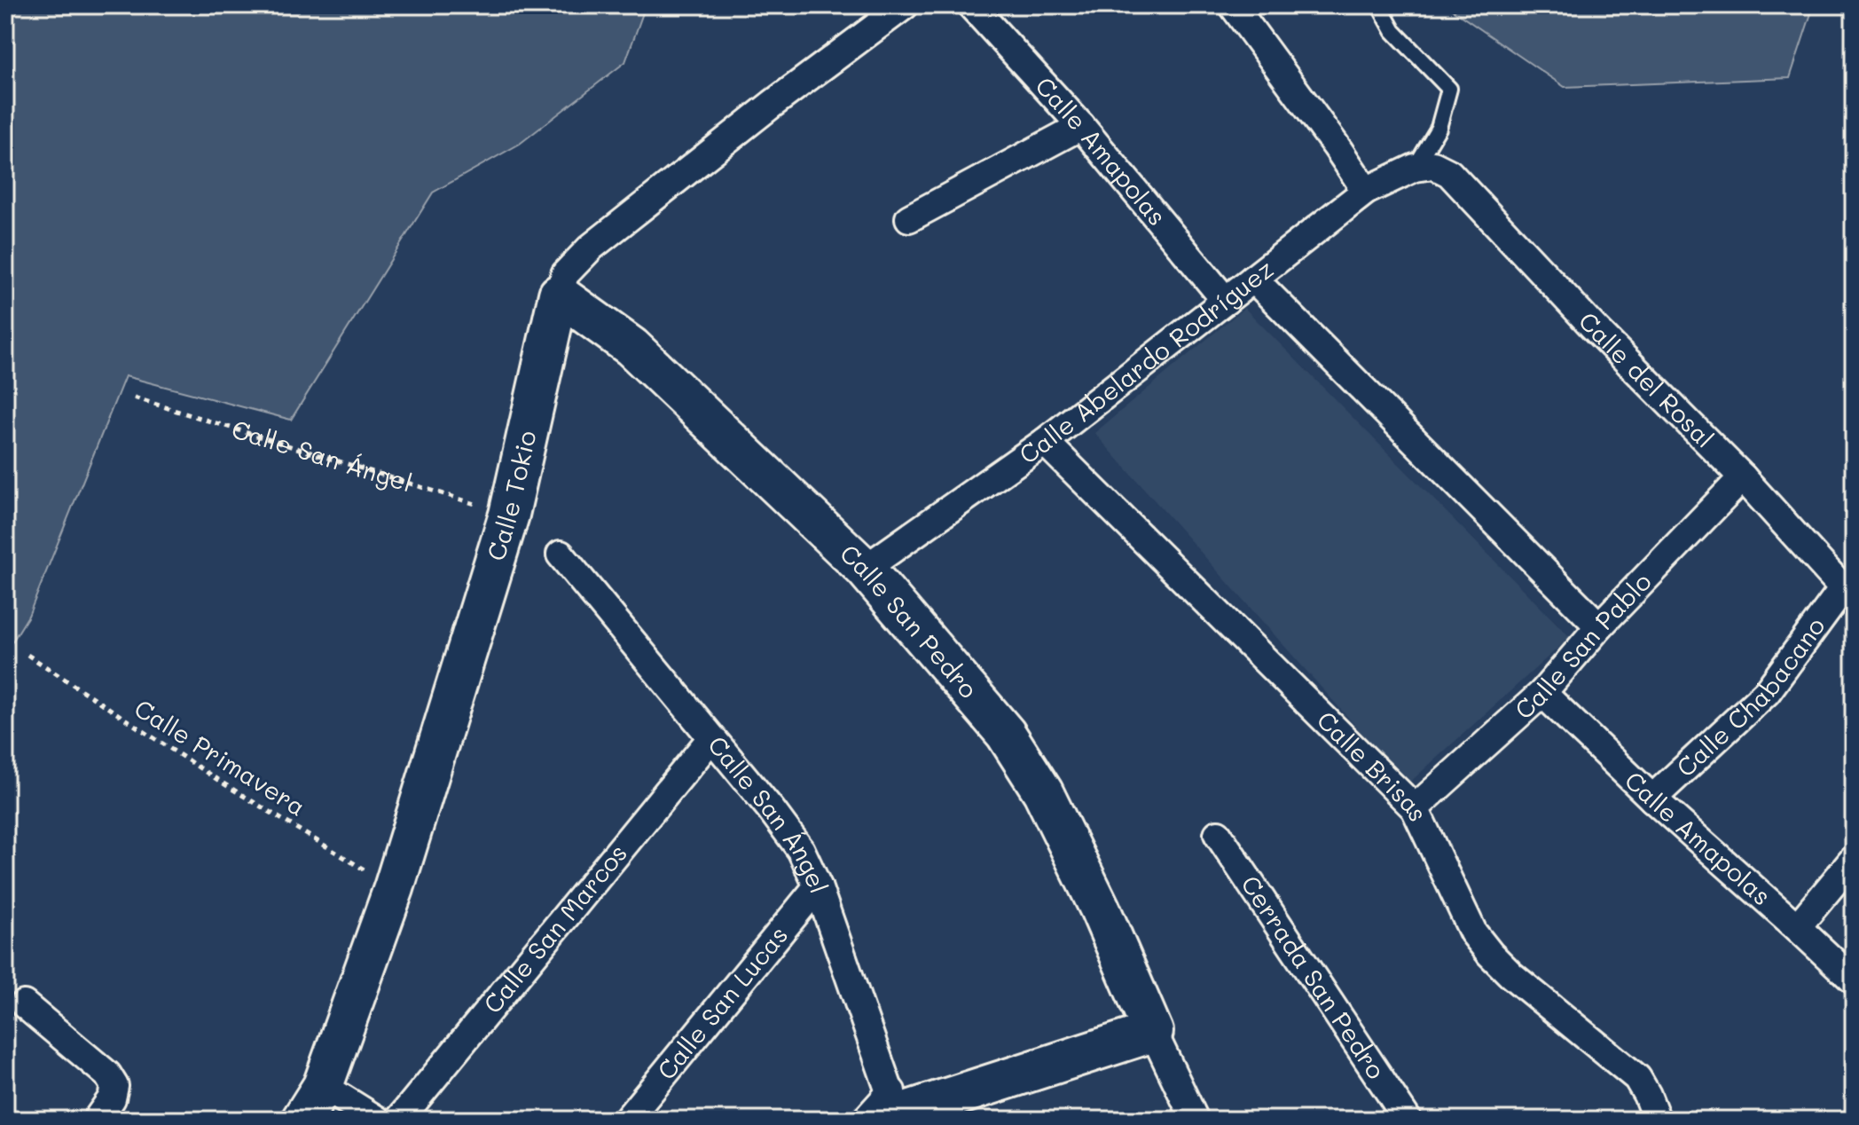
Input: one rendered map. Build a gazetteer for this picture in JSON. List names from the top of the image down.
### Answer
{
  "streets": {
    "street": [
      "Calle Amapolas",
      "Calle Abelardo Rodríguez",
      "Calle del Rosal",
      "Calle San Ángel",
      "Calle Tokio",
      "Calle San Pedro",
      "Calle San Pablo",
      "Calle Chabacano",
      "Calle Brisas",
      "Calle San Marcos",
      "Cerrada San Pedro",
      "Calle San Lucas"
    ],
    "path": ["Calle Primavera"]
  },
  "crossings": [
    ["Calle Amapolas", "Calle Abelardo Rodríguez"],
    ["Calle Amapolas", "Calle San Pablo"],
    ["Calle Amapolas", "Calle Chabacano"],
    ["Calle Abelardo Rodríguez", "Calle del Rosal"],
    ["Calle Abelardo Rodríguez", "Calle San Pedro"],
    ["Calle Abelardo Rodríguez", "Calle Brisas"],
    ["Calle del Rosal", "Calle San Pablo"],
    ["Calle del Rosal", "Calle Chabacano"],
    ["Calle San Ángel", "Calle Tokio"],
    ["Calle San Ángel", "Calle San Marcos"],
    ["Calle San Ángel", "Calle San Lucas"],
    ["Calle Tokio", "Calle San Pedro"],
    ["Calle Tokio", "Calle Primavera"],
    ["Calle San Pablo", "Calle Brisas"]
  ]
}
